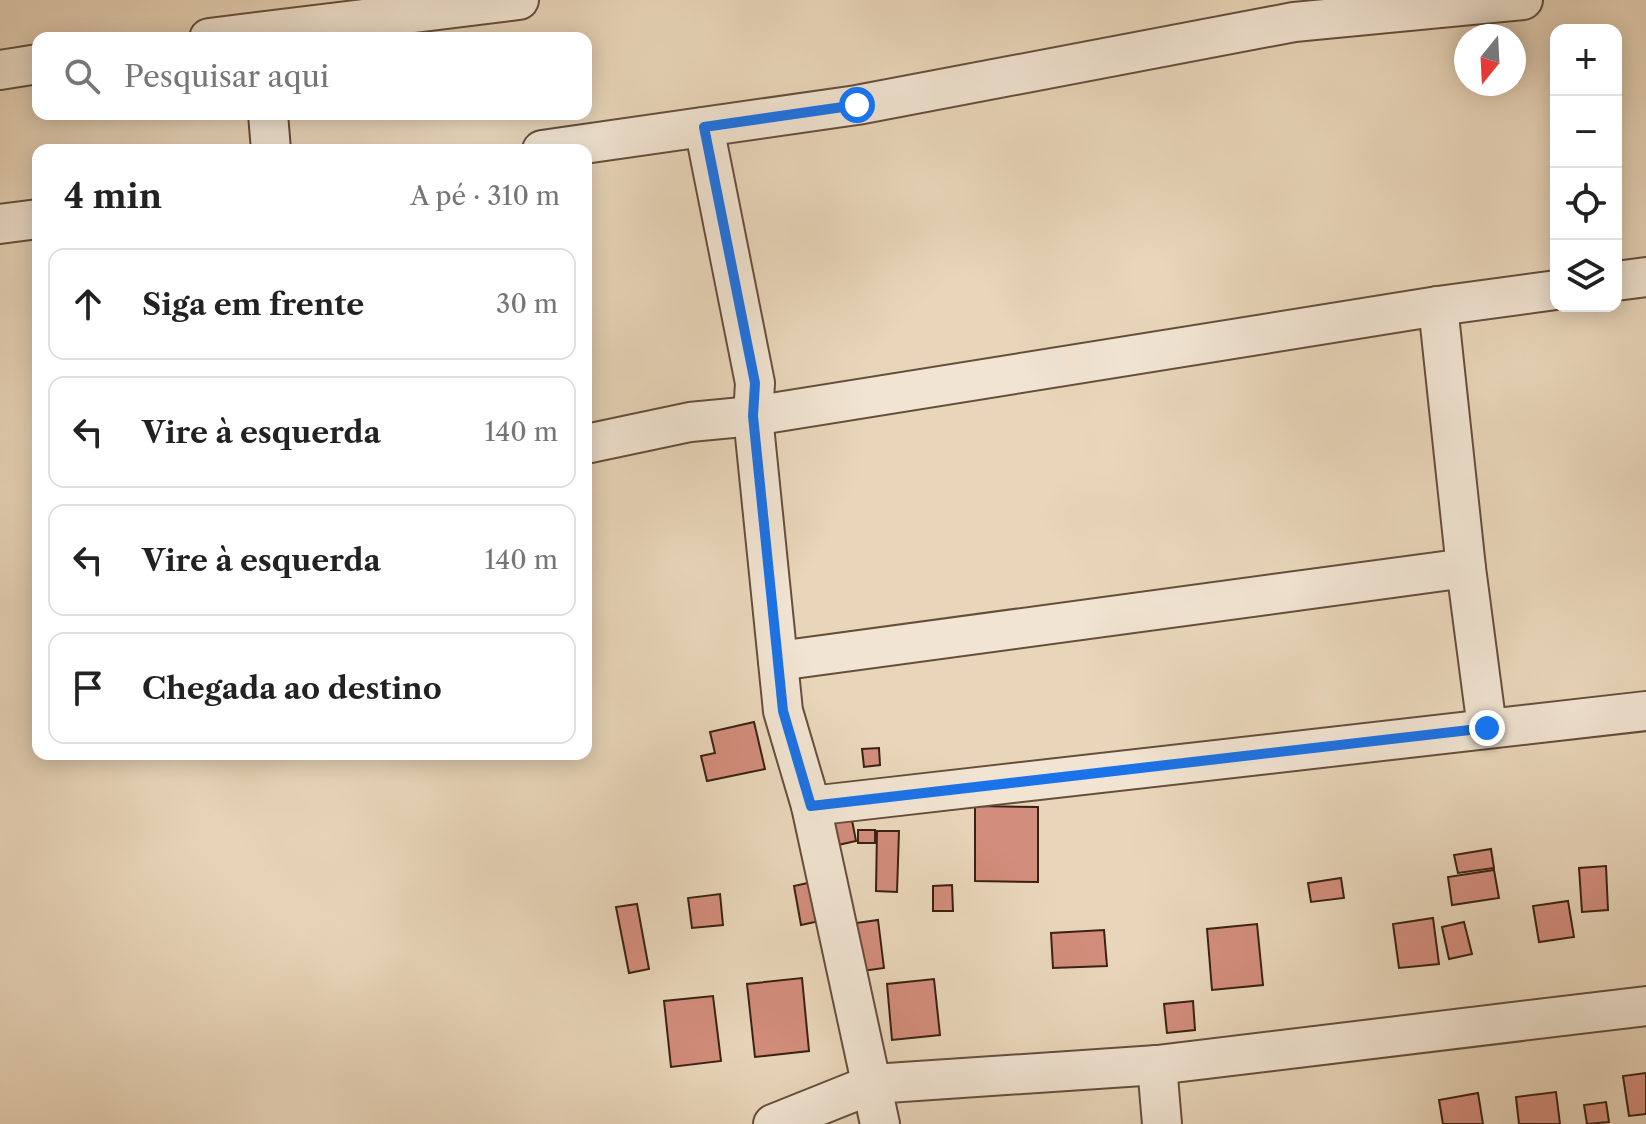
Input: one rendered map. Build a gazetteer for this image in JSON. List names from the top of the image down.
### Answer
{
  "north": "bottom",
  "page": {
    "map_buttons": ["+", "−"],
    "search": "Pesquisar aqui",
    "heading": ["4 min", "A pé · 310 m"],
    "list": [
      ["Siga em frente", "30 m"],
      ["Vire à esquerda", "140 m"],
      ["Vire à esquerda", "140 m"],
      "Chegada ao destino"
    ]
  }
}
